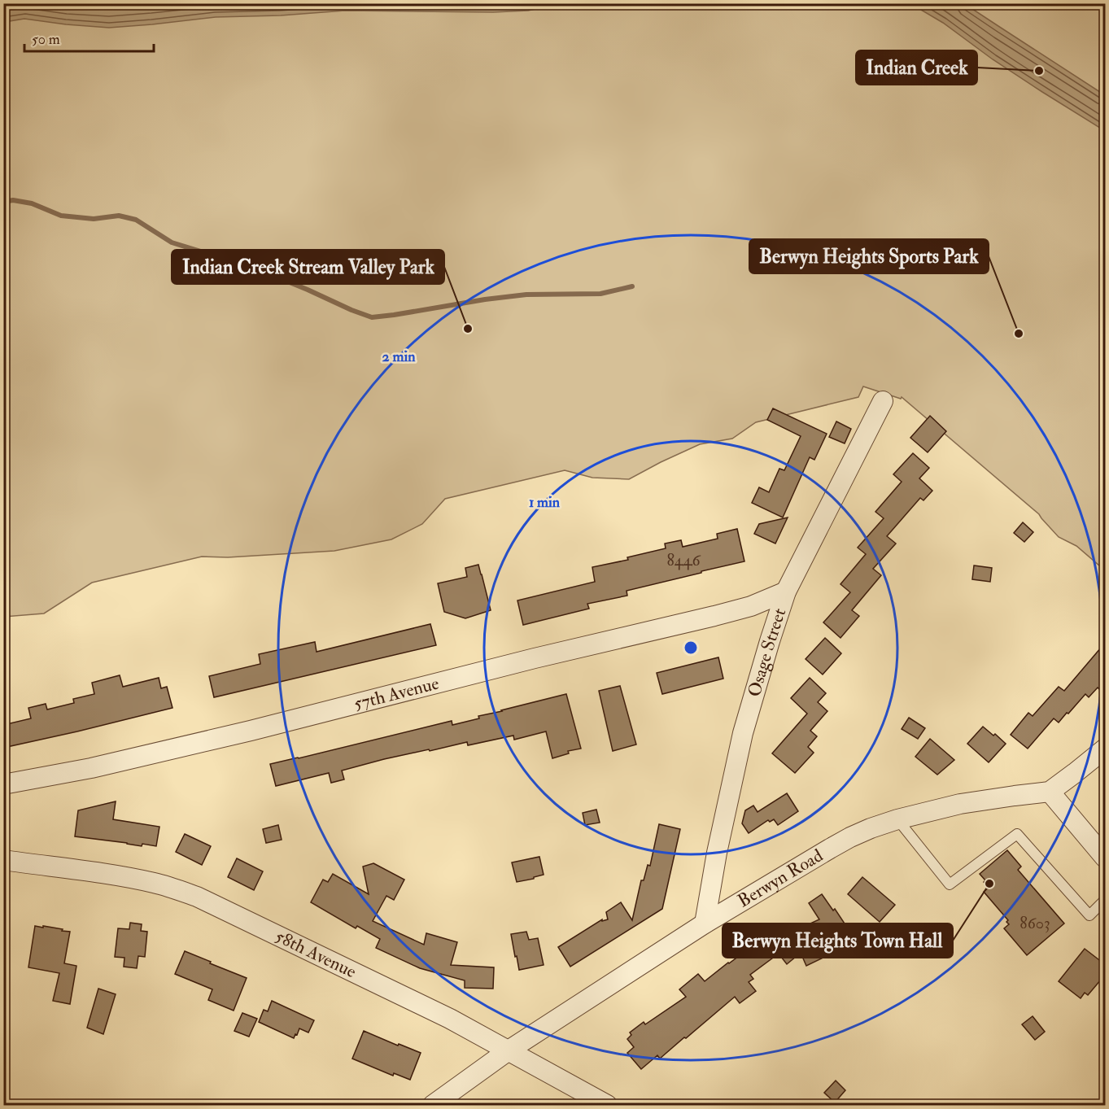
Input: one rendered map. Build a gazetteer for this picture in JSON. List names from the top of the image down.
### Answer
{
  "streets": {
    "street": [
      "Osage Street",
      "57th Avenue",
      "Berwyn Road",
      "58th Avenue"
    ]
  },
  "crossings": [
    ["Osage Street", "57th Avenue"],
    ["Osage Street", "Berwyn Road"],
    ["Berwyn Road", "58th Avenue"]
  ],
  "places": [
    "Indian Creek",
    "Indian Creek Stream Valley Park",
    "Berwyn Heights Sports Park",
    "Berwyn Heights Town Hall"
  ],
  "house_numbers": ["8446", "8603"],
  "scale_bar": "50 m",
  "rings": ["2 min", "1 min"]
}
